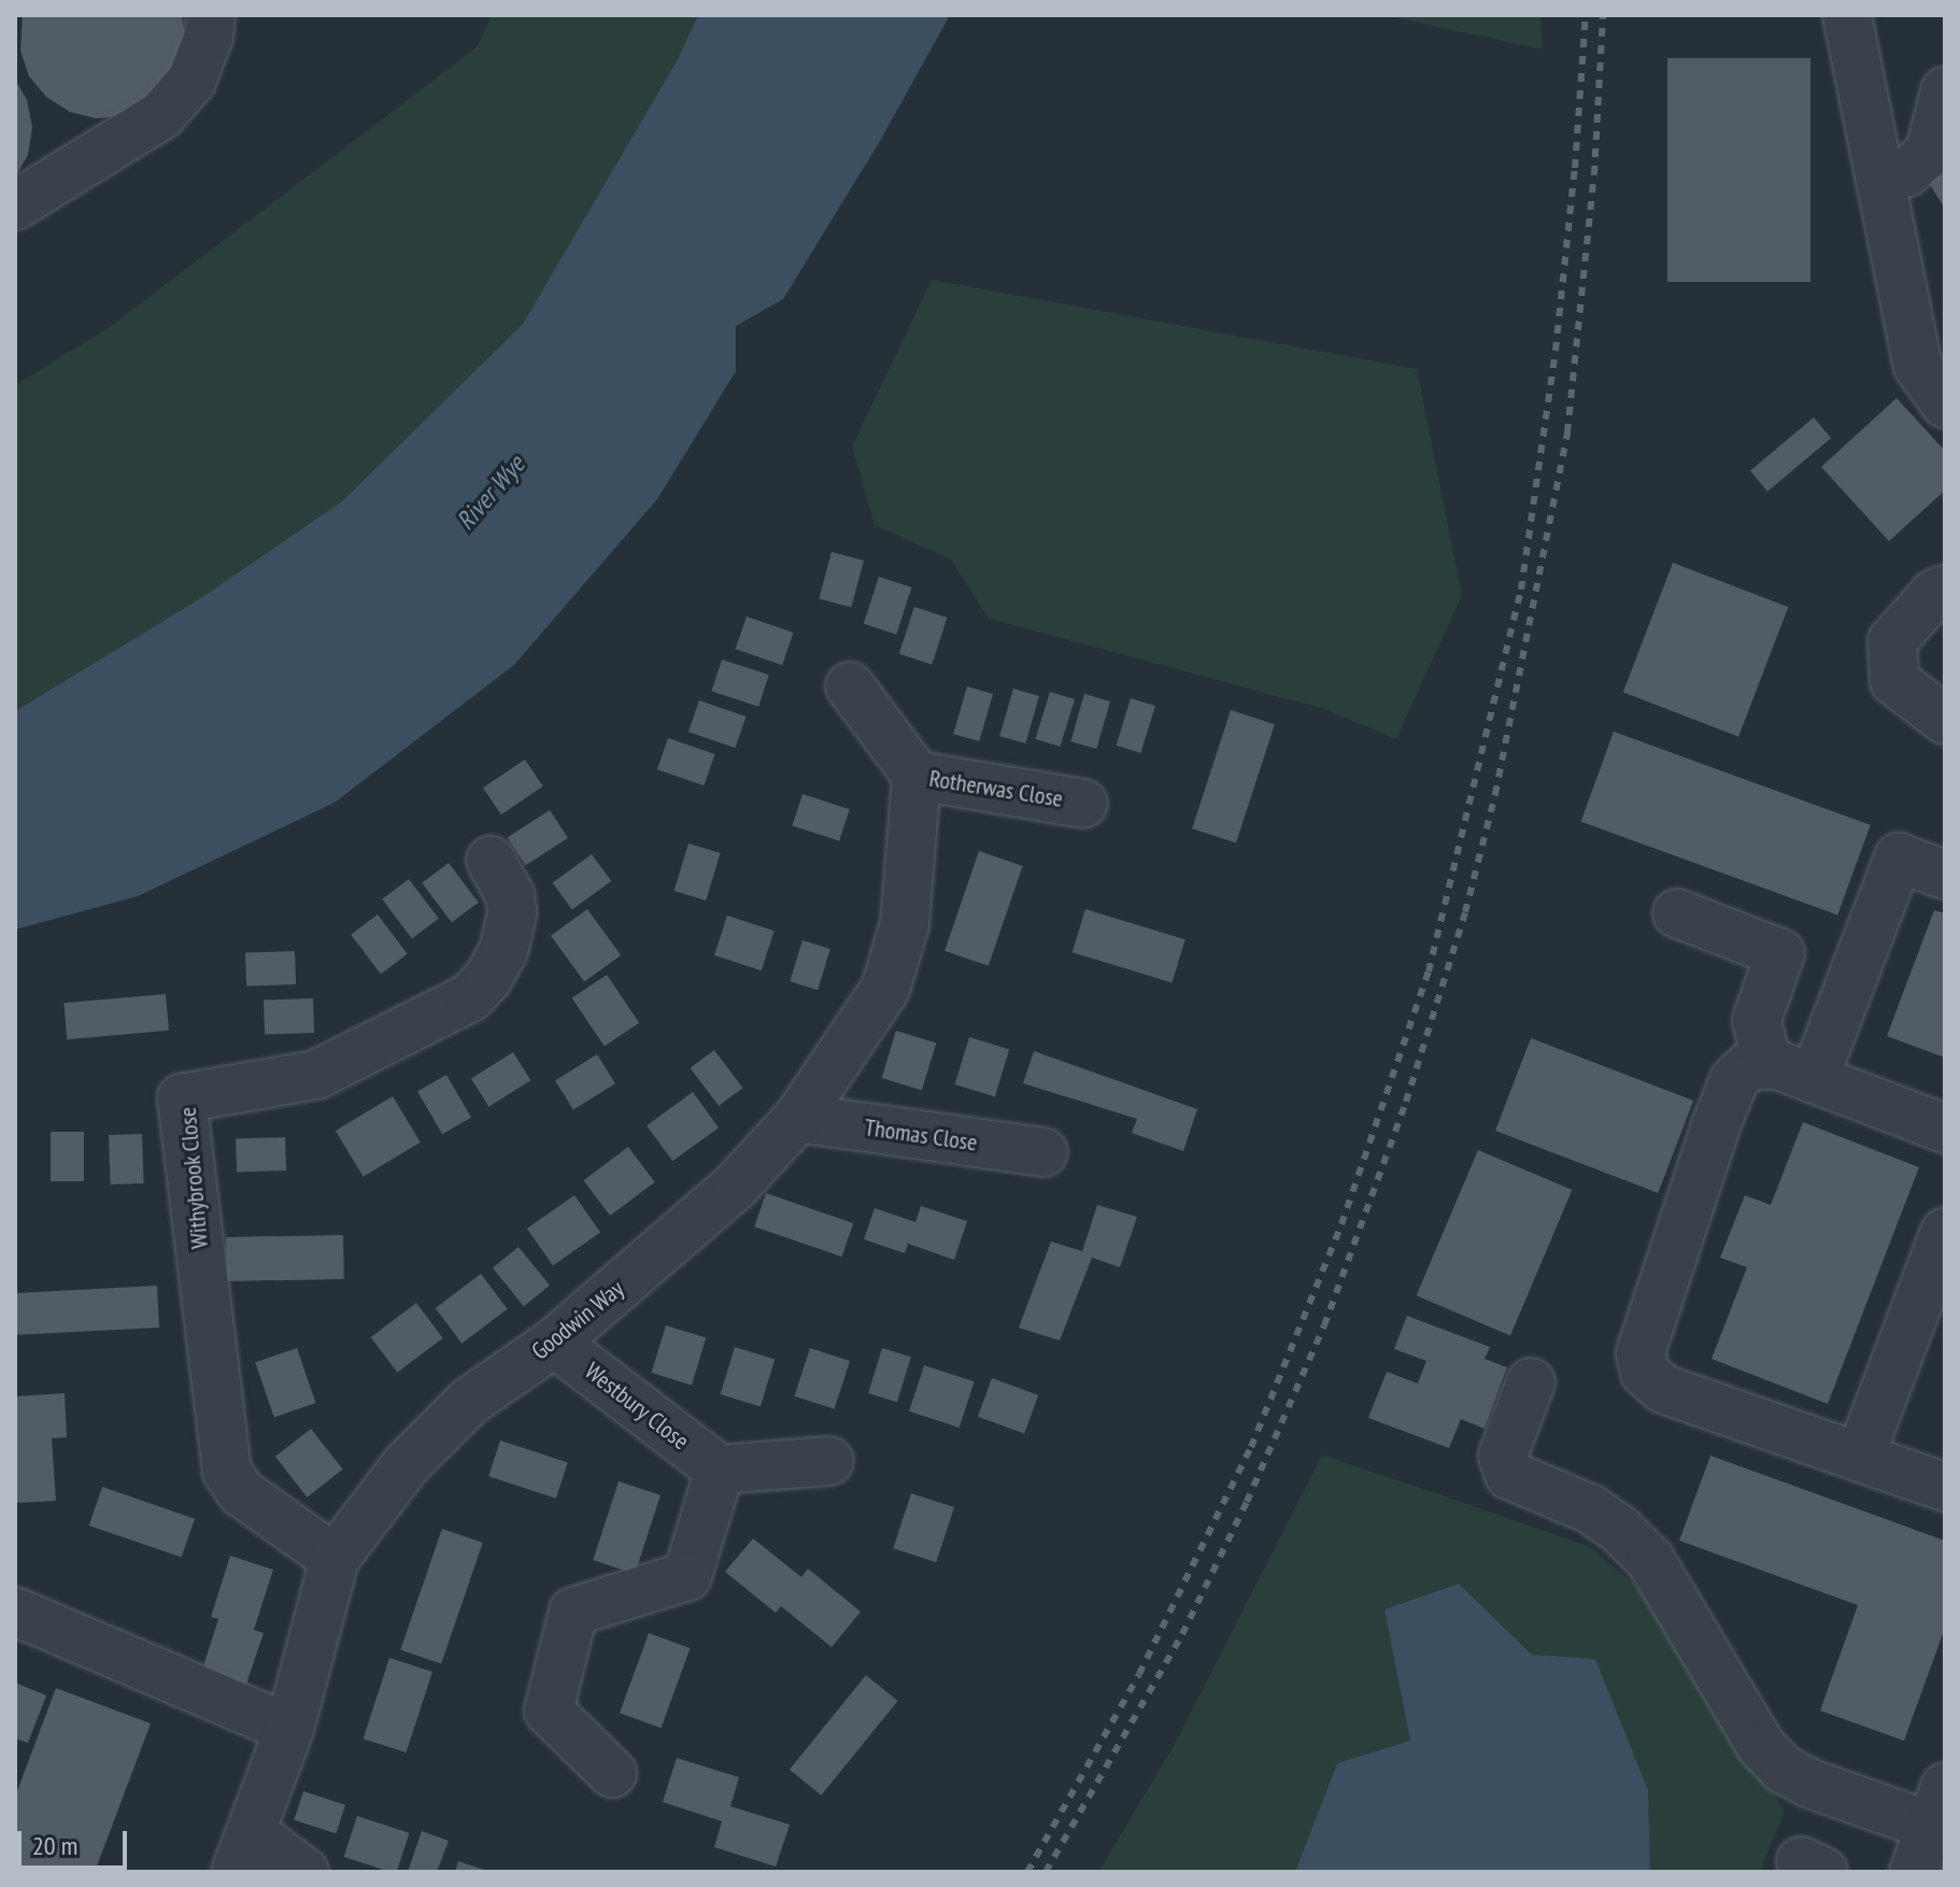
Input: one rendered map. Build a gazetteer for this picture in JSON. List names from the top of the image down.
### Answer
{
  "streets": {
    "street": [
      "Rotherwas Close",
      "Thomas Close",
      "Withybrook Close",
      "Goodwin Way",
      "Westbury Close"
    ]
  },
  "crossings": [
    ["Rotherwas Close", "Goodwin Way"],
    ["Thomas Close", "Goodwin Way"],
    ["Withybrook Close", "Goodwin Way"],
    ["Goodwin Way", "Westbury Close"]
  ],
  "water": ["River Wye"],
  "scale_bar": "20 m"
}
